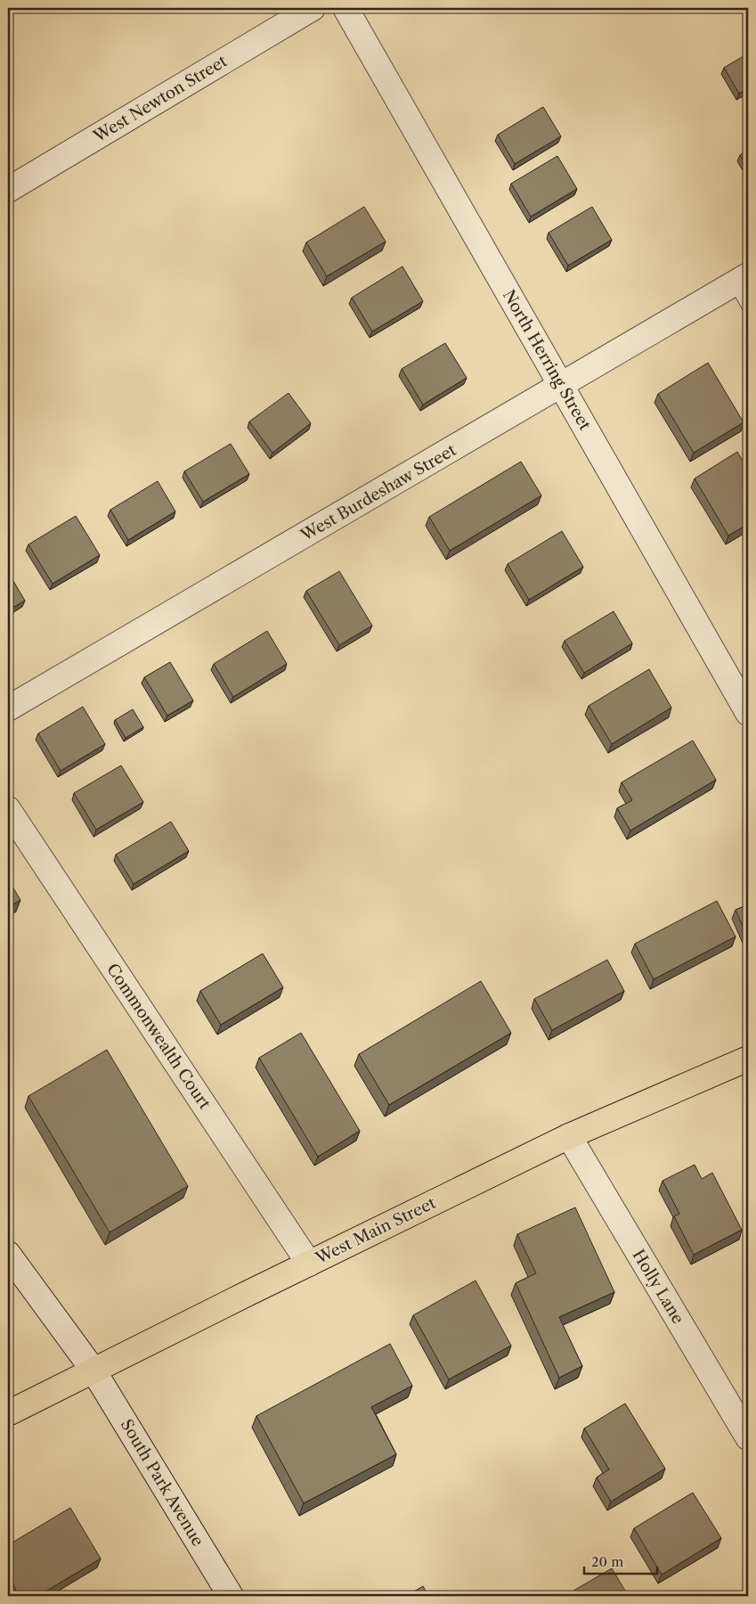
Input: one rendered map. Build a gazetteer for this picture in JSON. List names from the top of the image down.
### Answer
{
  "streets": {
    "main road": ["West Main Street"],
    "street": [
      "West Newton Street",
      "North Herring Street",
      "West Burdeshaw Street",
      "Commonwealth Court",
      "Holly Lane",
      "South Park Avenue"
    ]
  },
  "crossings": [
    ["North Herring Street", "West Burdeshaw Street"],
    ["Commonwealth Court", "West Main Street"],
    ["West Main Street", "Holly Lane"],
    ["West Main Street", "South Park Avenue"]
  ],
  "scale_bar": "20 m"
}
